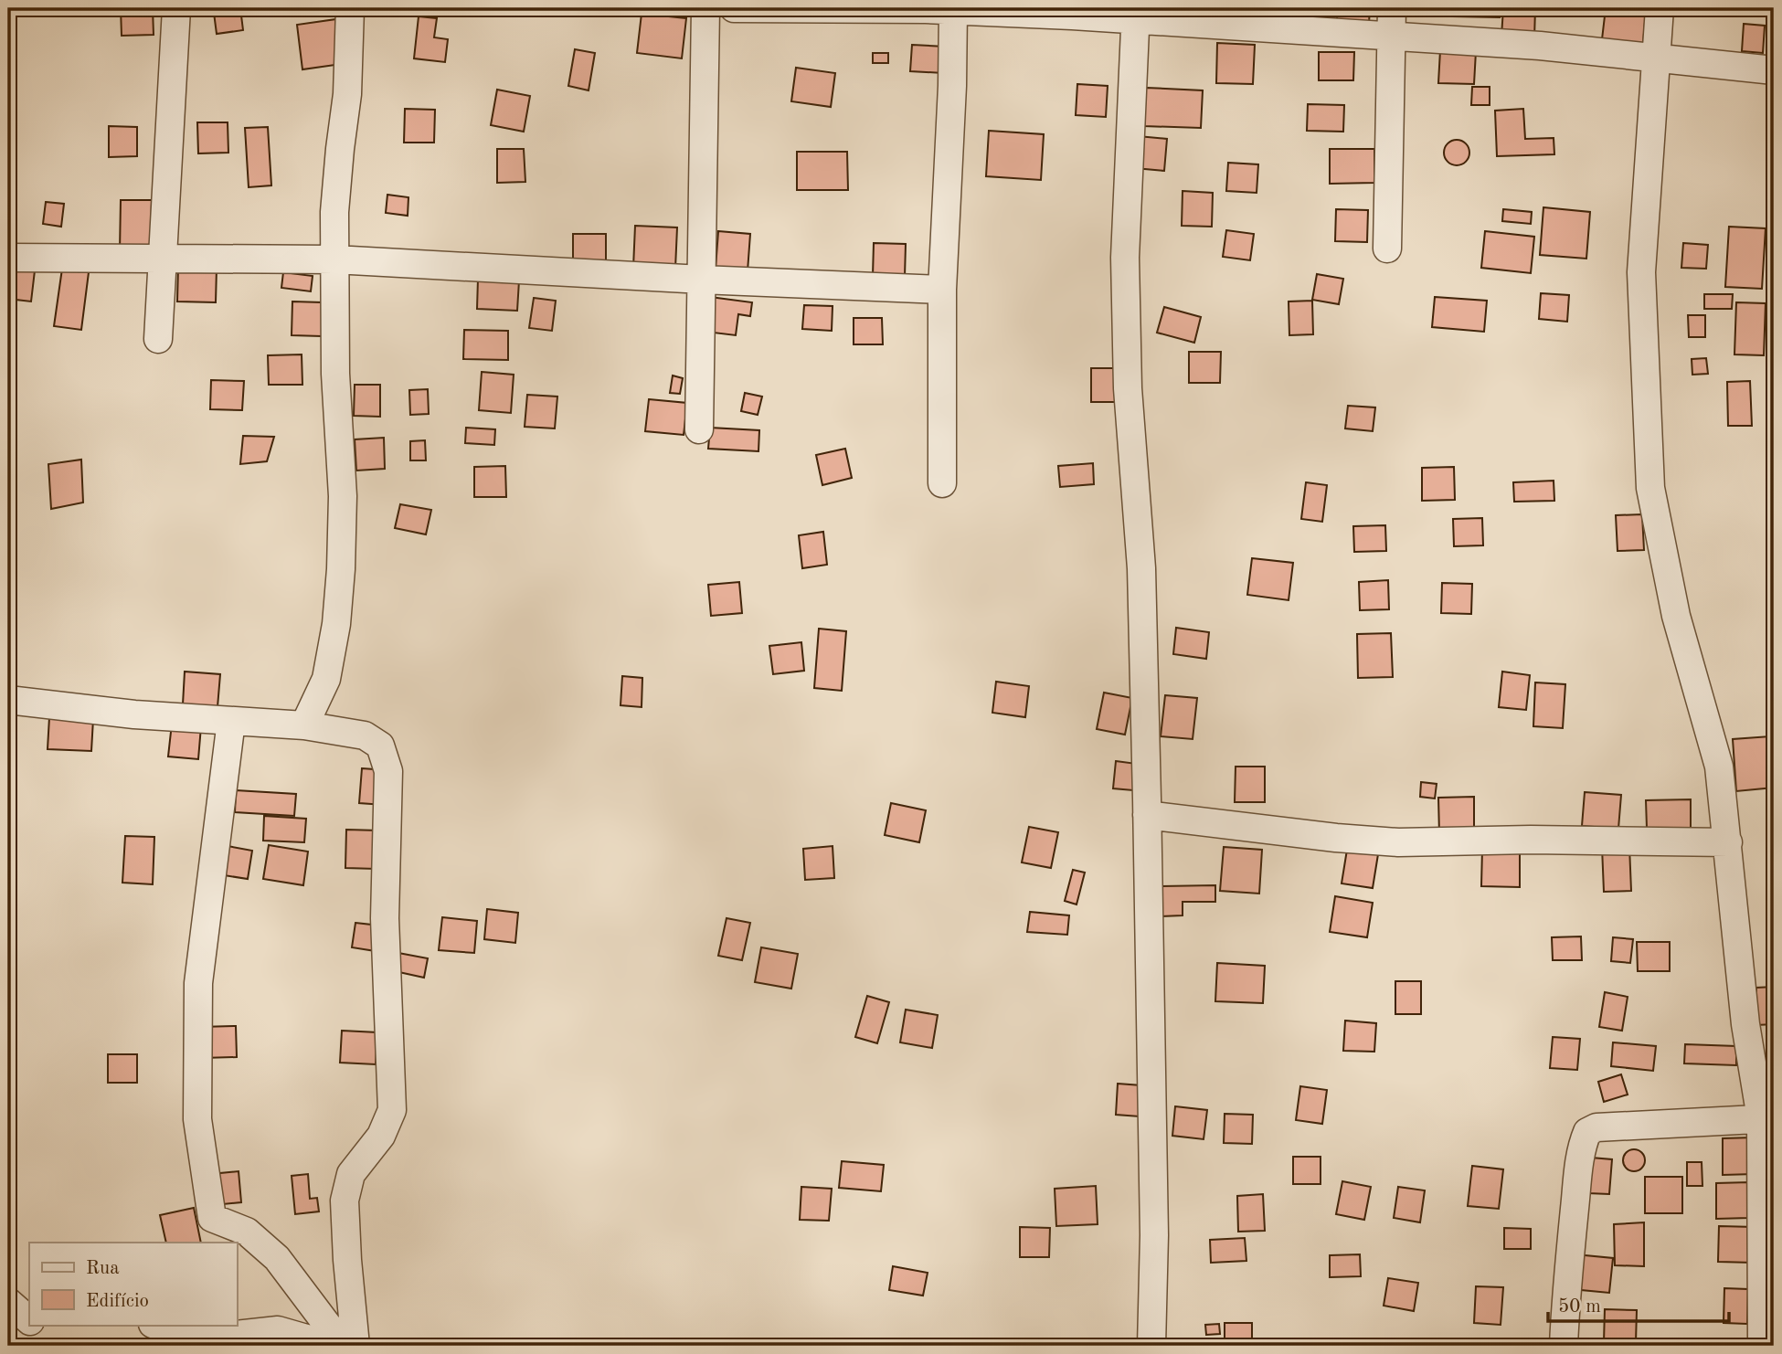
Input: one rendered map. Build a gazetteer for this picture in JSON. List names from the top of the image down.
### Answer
{
  "legend": ["Rua", "Edifício"],
  "scale_bar": "50 m"
}
